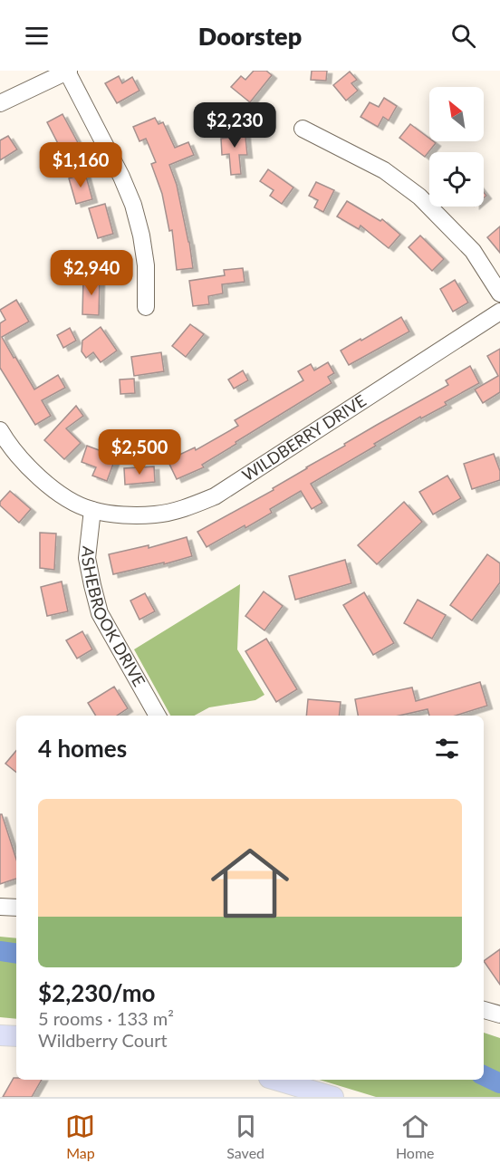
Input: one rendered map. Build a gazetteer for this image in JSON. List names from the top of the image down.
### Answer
{
  "streets": {
    "street": ["WILDBERRY DRIVE", "ASHEBROOK DRIVE"]
  },
  "crossings": [
    ["WILDBERRY DRIVE", "ASHEBROOK DRIVE"]
  ],
  "north": "top left",
  "page": {
    "header": "Doorstep",
    "price": [
      "$2,230",
      "$1,160",
      "$2,940",
      "$2,500"
    ],
    "heading": "4 homes",
    "list": [
      {
        "name": "$2,230/mo",
        "note": "5 rooms · 133 m² · Wildberry Court"
      }
    ],
    "tabs": ["Map", "Saved", "Home"]
  }
}
